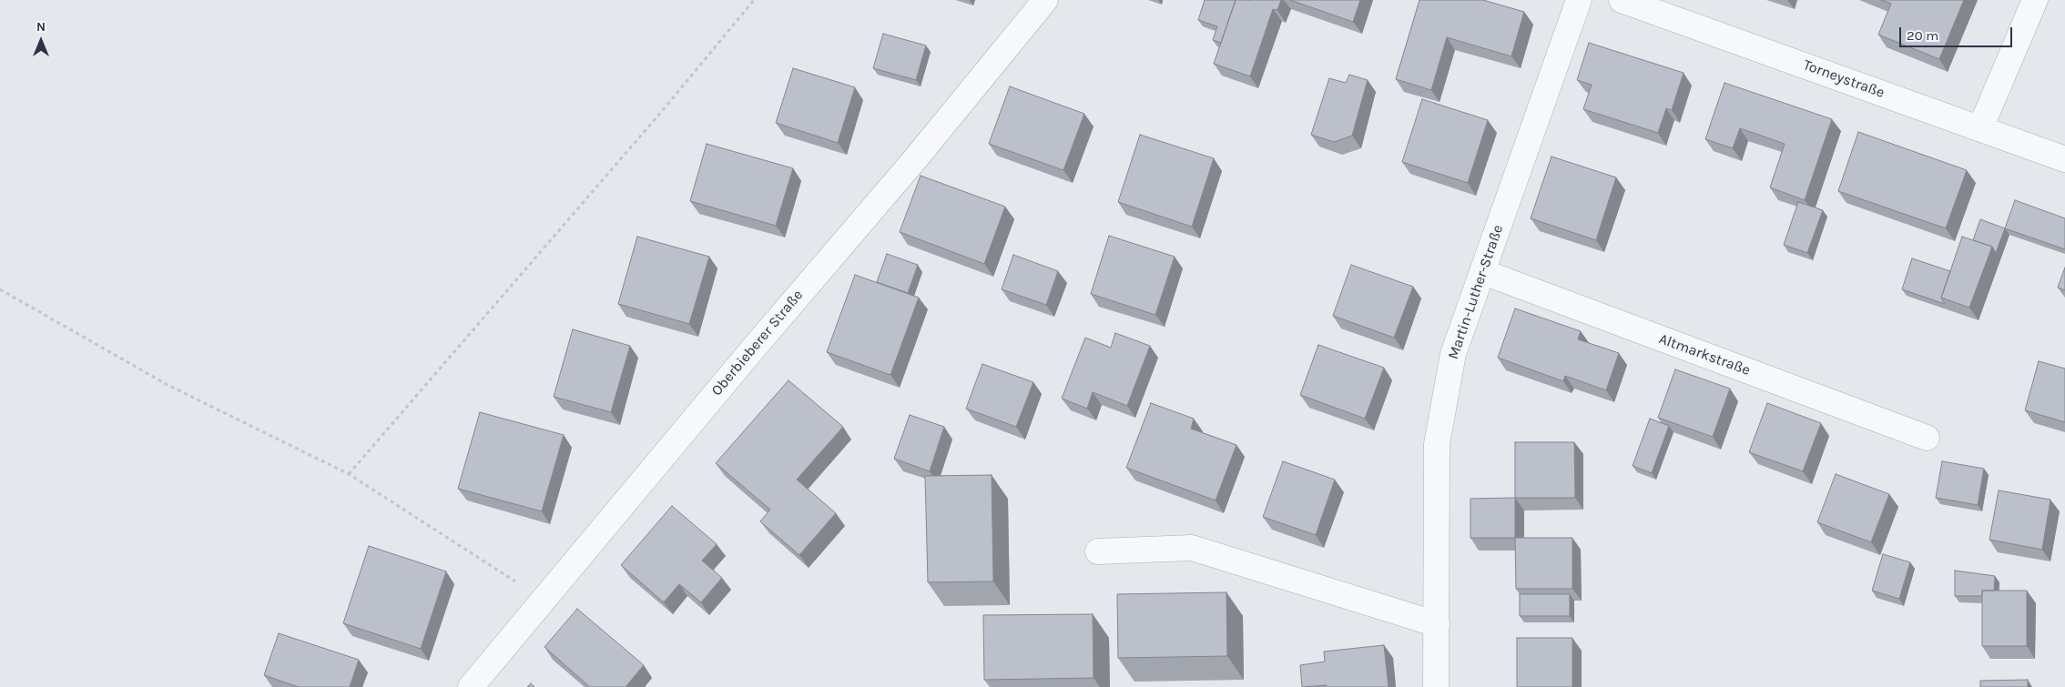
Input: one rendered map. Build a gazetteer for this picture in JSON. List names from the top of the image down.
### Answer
{
  "streets": {
    "street": [
      "Torneystraße",
      "Martin-Luther-Straße",
      "Oberbieberer Straße",
      "Altmarkstraße"
    ]
  },
  "crossings": [
    ["Martin-Luther-Straße", "Altmarkstraße"]
  ],
  "scale_bar": "20 m",
  "north": "top"
}
